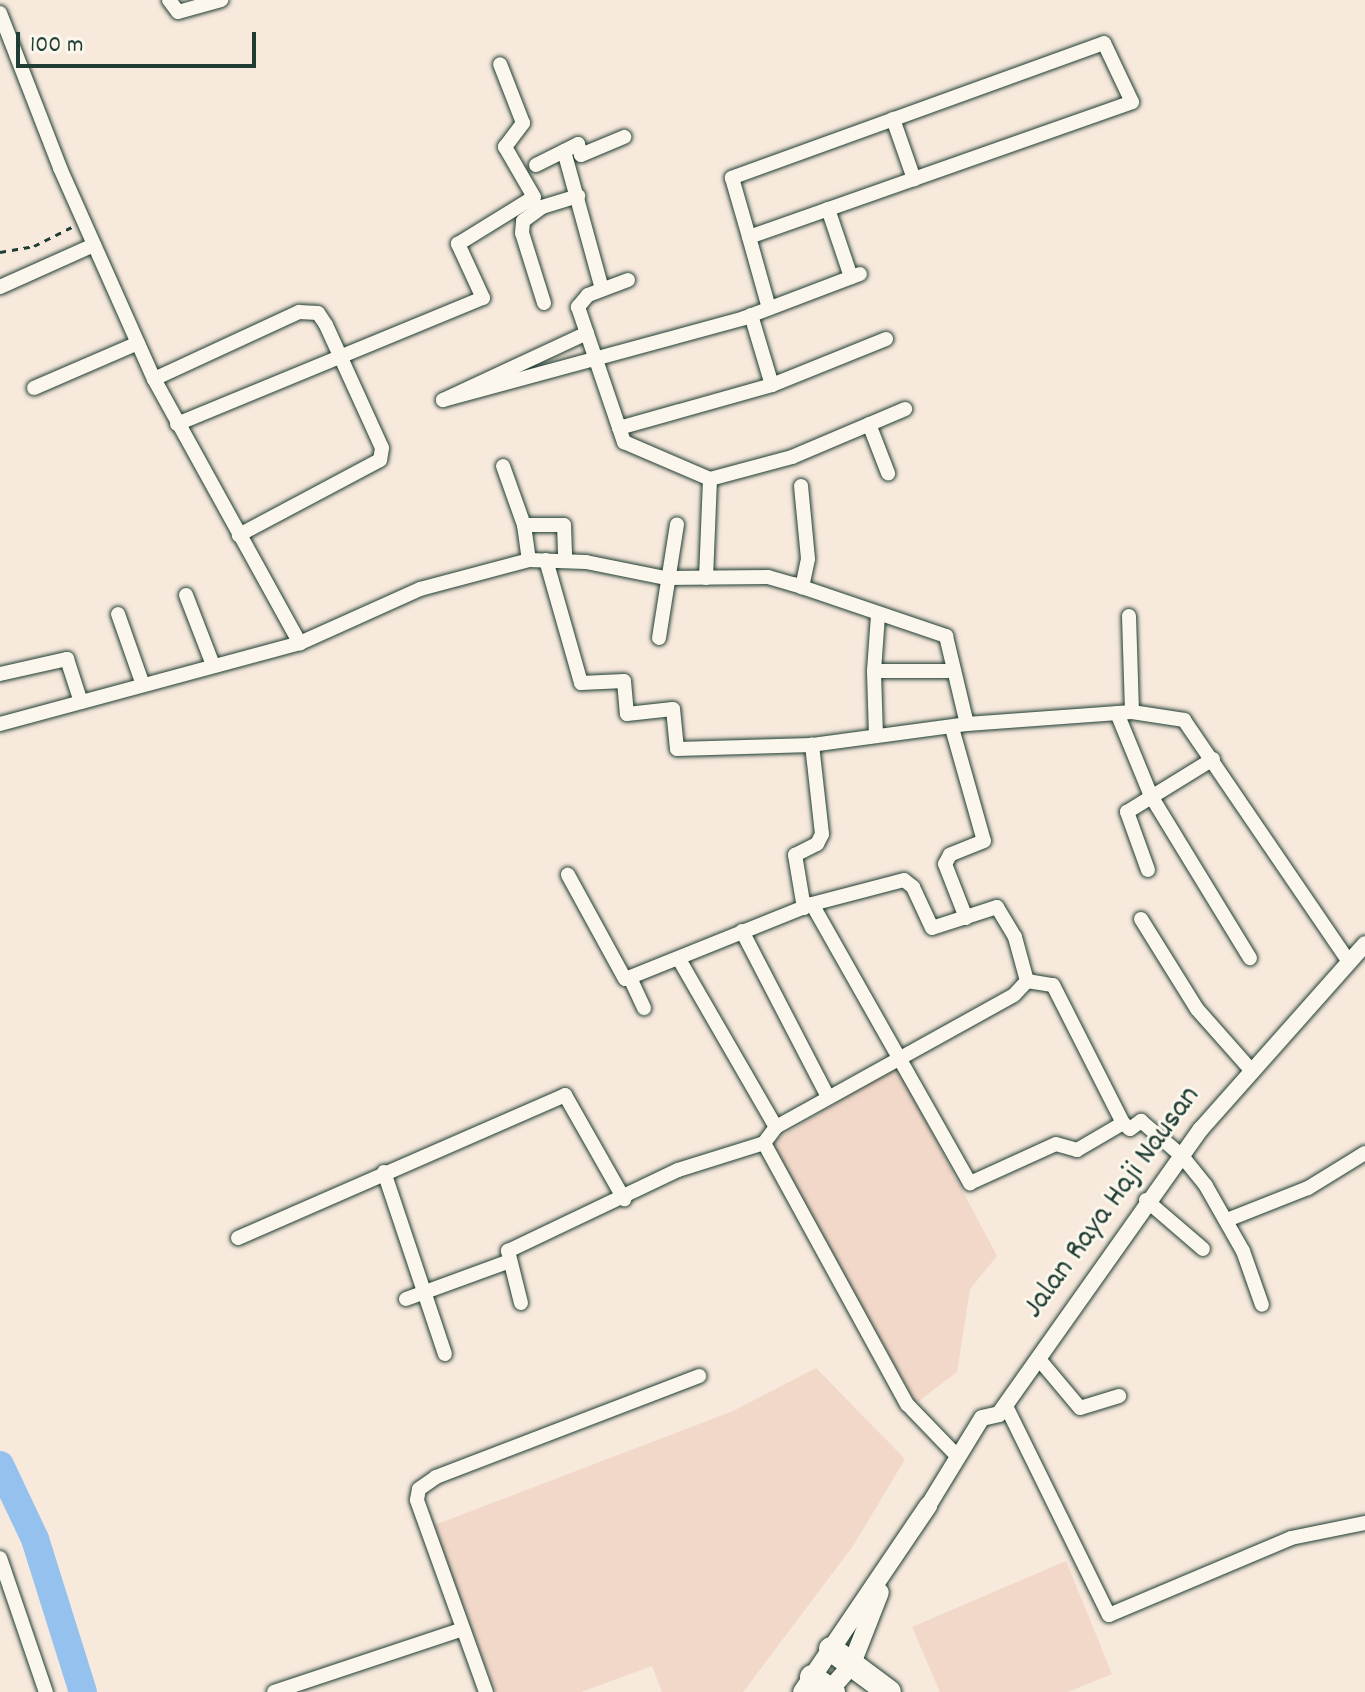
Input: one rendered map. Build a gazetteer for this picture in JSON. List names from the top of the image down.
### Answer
{
  "streets": {
    "main road": ["Jalan Raya Haji Nausan"]
  },
  "scale_bar": "100 m"
}
